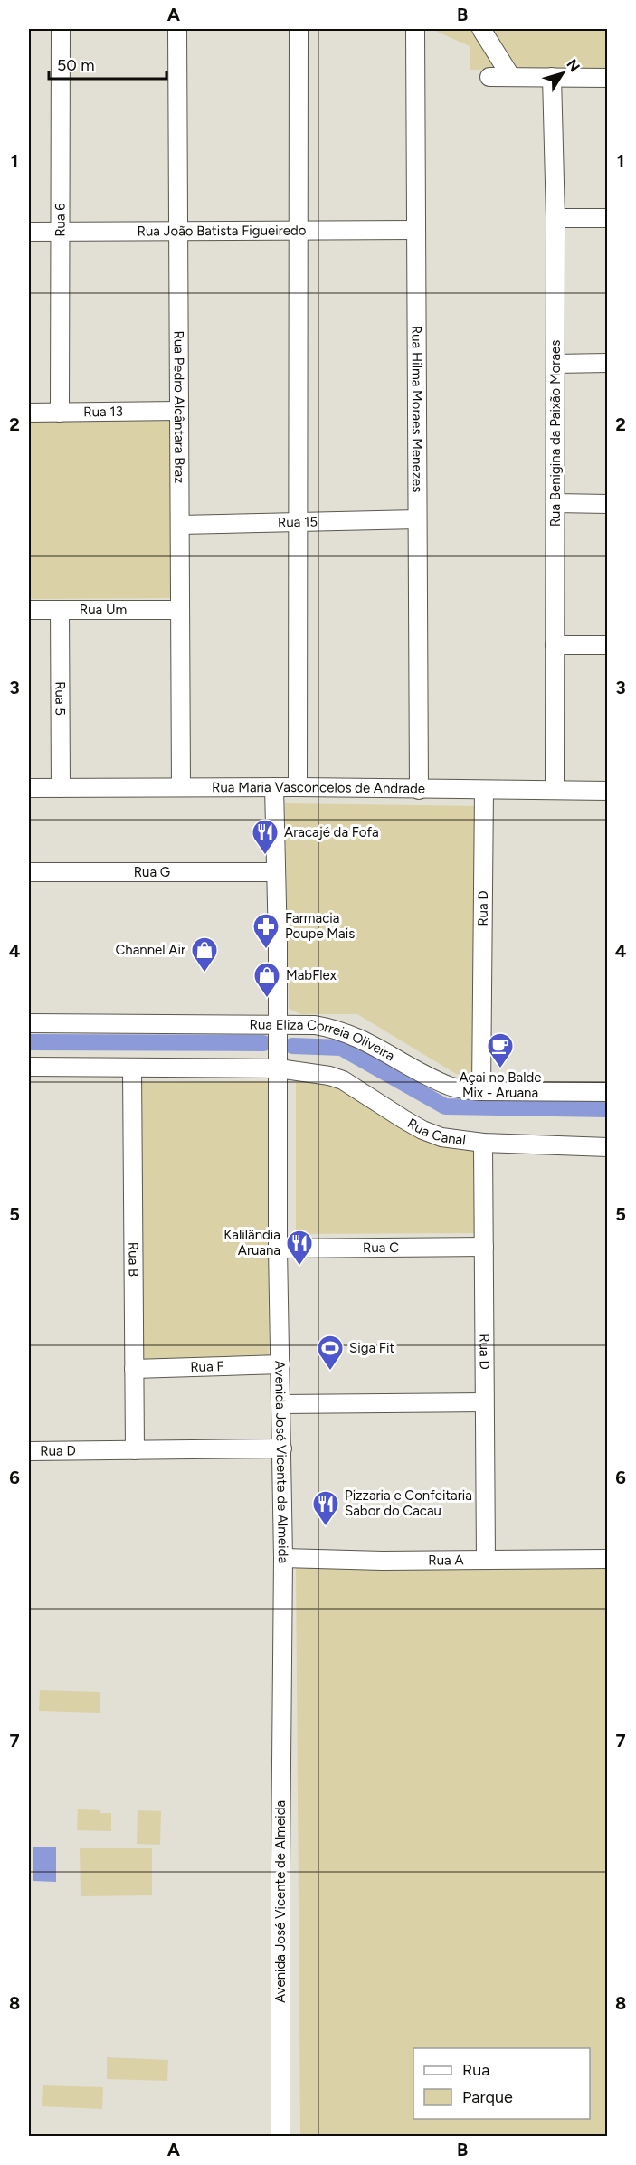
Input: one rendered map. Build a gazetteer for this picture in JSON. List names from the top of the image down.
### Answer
{
  "streets": {
    "street": [
      "Rua 6",
      "Rua João Batista Figueiredo",
      "Rua Pedro Alcântara Braz",
      "Rua Hilma Moraes Menezes",
      "Rua 13",
      "Rua Benigina da Paixão Moraes",
      "Rua 15",
      "Rua Um",
      "Rua 5",
      "Rua Maria Vasconcelos de Andrade",
      "Rua G",
      "Rua D",
      "Rua Eliza Correia Oliveira",
      "Rua Canal",
      "Rua C",
      "Rua B",
      "Rua F",
      "Avenida José Vicente de Almeida",
      "Rua A"
    ]
  },
  "crossings": [
    ["Rua 6", "Rua João Batista Figueiredo"],
    ["Rua 6", "Rua 13"],
    ["Rua João Batista Figueiredo", "Rua Pedro Alcântara Braz"],
    ["Rua João Batista Figueiredo", "Rua Hilma Moraes Menezes"],
    ["Rua Pedro Alcântara Braz", "Rua 13"],
    ["Rua Pedro Alcântara Braz", "Rua 15"],
    ["Rua Pedro Alcântara Braz", "Rua Um"],
    ["Rua Pedro Alcântara Braz", "Rua Maria Vasconcelos de Andrade"],
    ["Rua Hilma Moraes Menezes", "Rua 15"],
    ["Rua Hilma Moraes Menezes", "Rua Maria Vasconcelos de Andrade"],
    ["Rua Benigina da Paixão Moraes", "Rua Maria Vasconcelos de Andrade"],
    ["Rua Um", "Rua 5"],
    ["Rua 5", "Rua Maria Vasconcelos de Andrade"],
    ["Rua Maria Vasconcelos de Andrade", "Rua D"],
    ["Rua Maria Vasconcelos de Andrade", "Avenida José Vicente de Almeida"],
    ["Rua G", "Avenida José Vicente de Almeida"],
    ["Rua D", "Rua Eliza Correia Oliveira"],
    ["Rua D", "Rua Canal"],
    ["Rua D", "Rua C"],
    ["Rua D", "Rua B"],
    ["Rua D", "Avenida José Vicente de Almeida"],
    ["Rua D", "Rua A"],
    ["Rua Eliza Correia Oliveira", "Avenida José Vicente de Almeida"],
    ["Rua Canal", "Avenida José Vicente de Almeida"],
    ["Rua C", "Avenida José Vicente de Almeida"],
    ["Rua B", "Rua F"],
    ["Rua F", "Avenida José Vicente de Almeida"],
    ["Avenida José Vicente de Almeida", "Rua A"]
  ],
  "places": {
    "restaurant": ["Aracajé da Fofa", "Kalilândia Aruana", "Pizzaria e Confeitaria Sabor do Cacau"],
    "pharmacy": ["Farmacia Poupe Mais"],
    "shop": ["Channel Air", "MabFlex"],
    "cafe": ["Açai no Balde Mix - Aruana"],
    "sports": ["Siga Fit"]
  },
  "legend": ["Rua", "Parque"],
  "scale_bar": "50 m",
  "north": "top right",
  "grid": {
    "columns": ["A", "B"],
    "rows": [
      "1",
      "2",
      "3",
      "4",
      "5",
      "6",
      "7",
      "8"
    ]
  }
}
